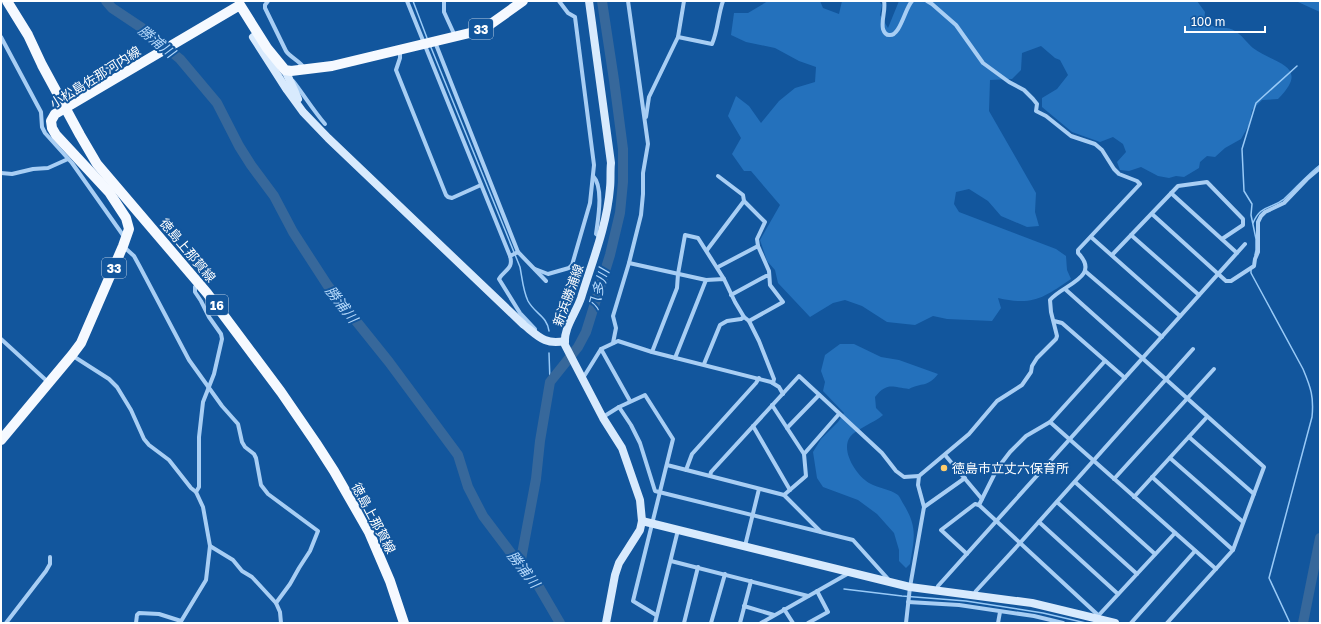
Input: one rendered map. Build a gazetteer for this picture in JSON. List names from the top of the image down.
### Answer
{
  "streets": {
    "main road": [
      "33",
      "小松島佐那河内線",
      "徳島上那賀線",
      "16"
    ],
    "street": ["新浜勝浦線"]
  },
  "crossings": [
    ["小松島佐那河内線", "徳島上那賀線"]
  ],
  "water": ["勝浦川", "八多川"],
  "places": ["徳島市立丈六保育所"],
  "scale_bar": "100 m"
}
